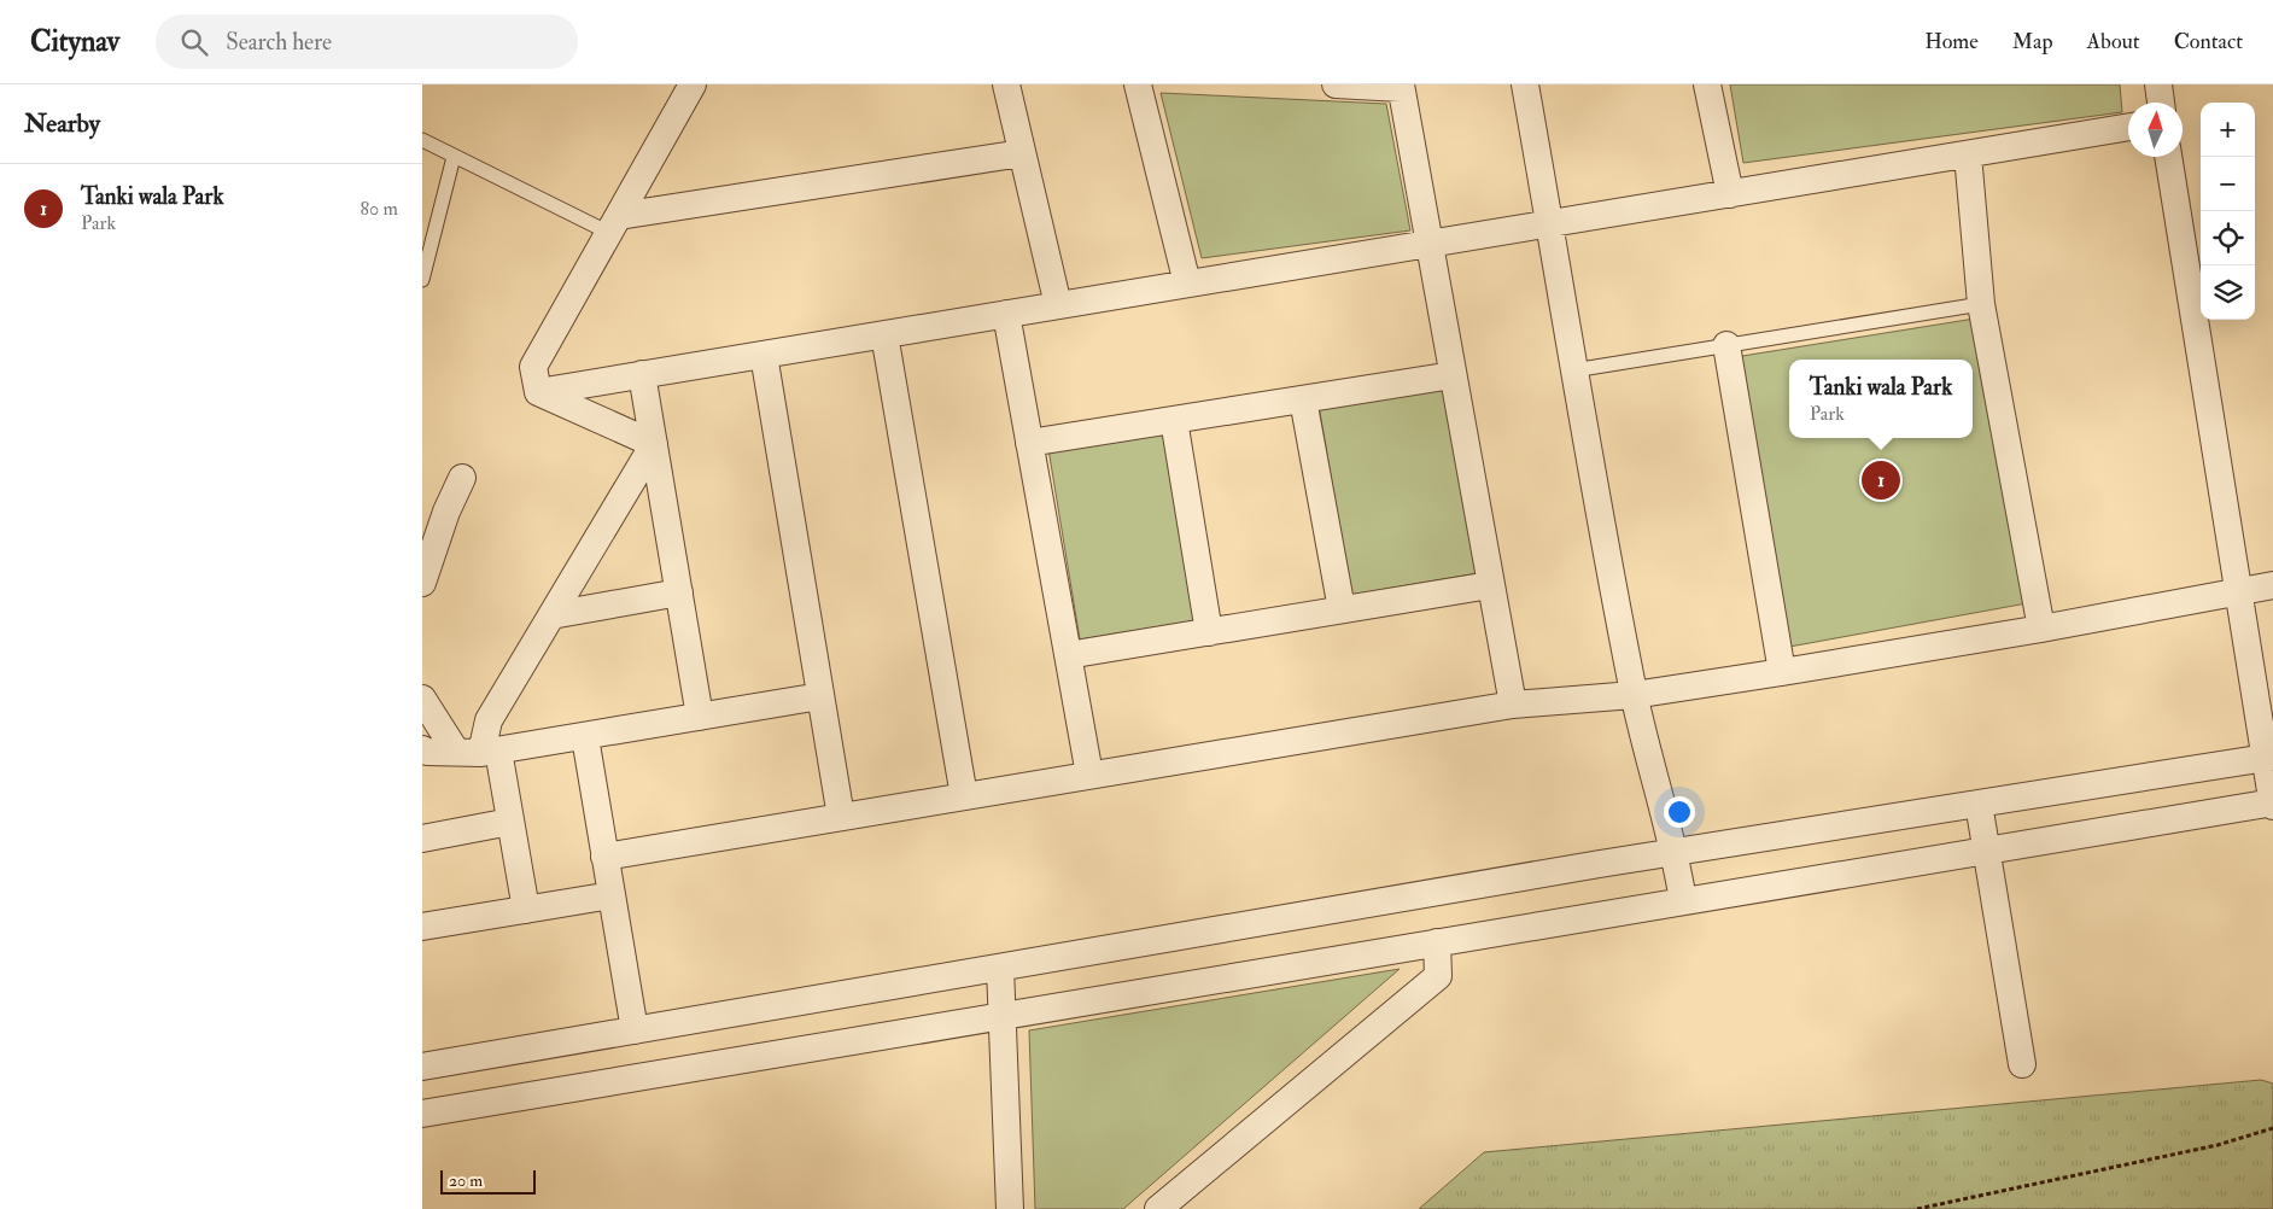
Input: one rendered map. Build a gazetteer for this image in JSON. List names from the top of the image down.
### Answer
{
  "scale_bar": "20 m",
  "north": "top",
  "page": {
    "header": "Citynav",
    "search": "Search here",
    "nav": [
      "Home",
      "Map",
      "About",
      "Contact"
    ],
    "heading": "Nearby",
    "map_buttons": ["+", "−"],
    "list": [
      {
        "mark": "1",
        "name": "Tanki wala Park",
        "note": "Park",
        "value": "80 m"
      }
    ],
    "popup": ["Tanki wala Park", "Park"],
    "pins": "1",
    "scale": "20 m"
  }
}
